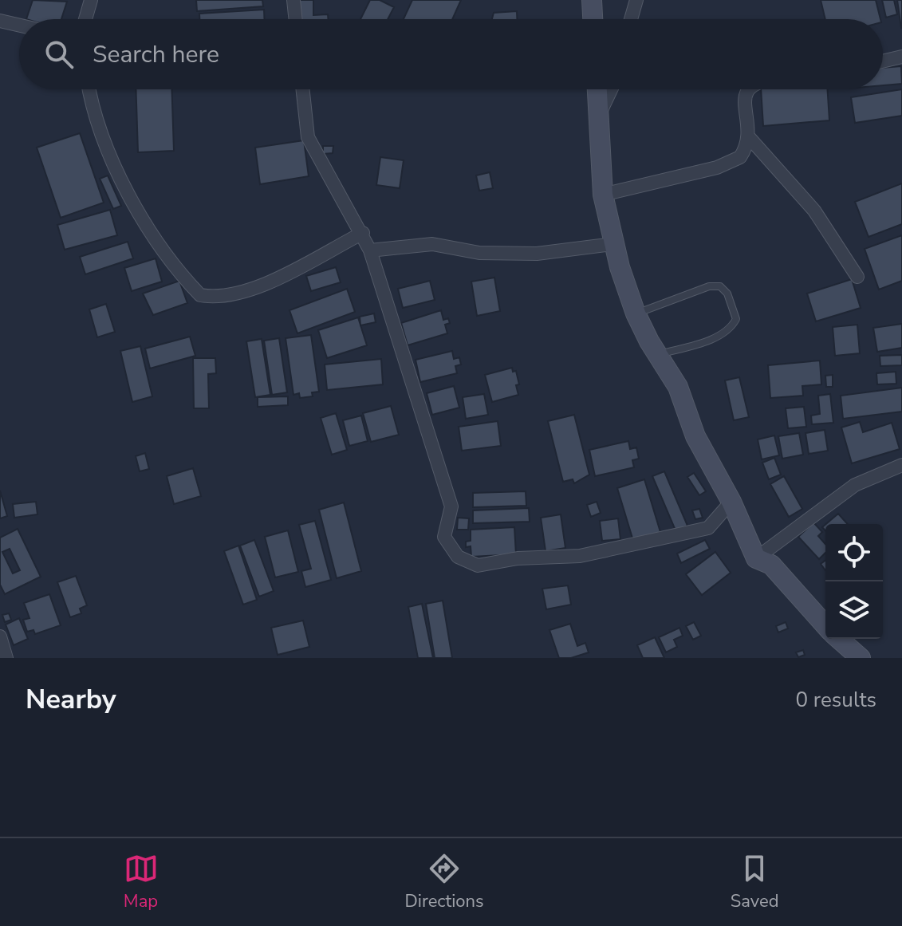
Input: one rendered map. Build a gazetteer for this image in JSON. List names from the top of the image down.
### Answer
{
  "page": {
    "search": "Search here",
    "heading": ["Nearby", "0 results"],
    "nav": ["Map", "Directions", "Saved"]
  }
}
